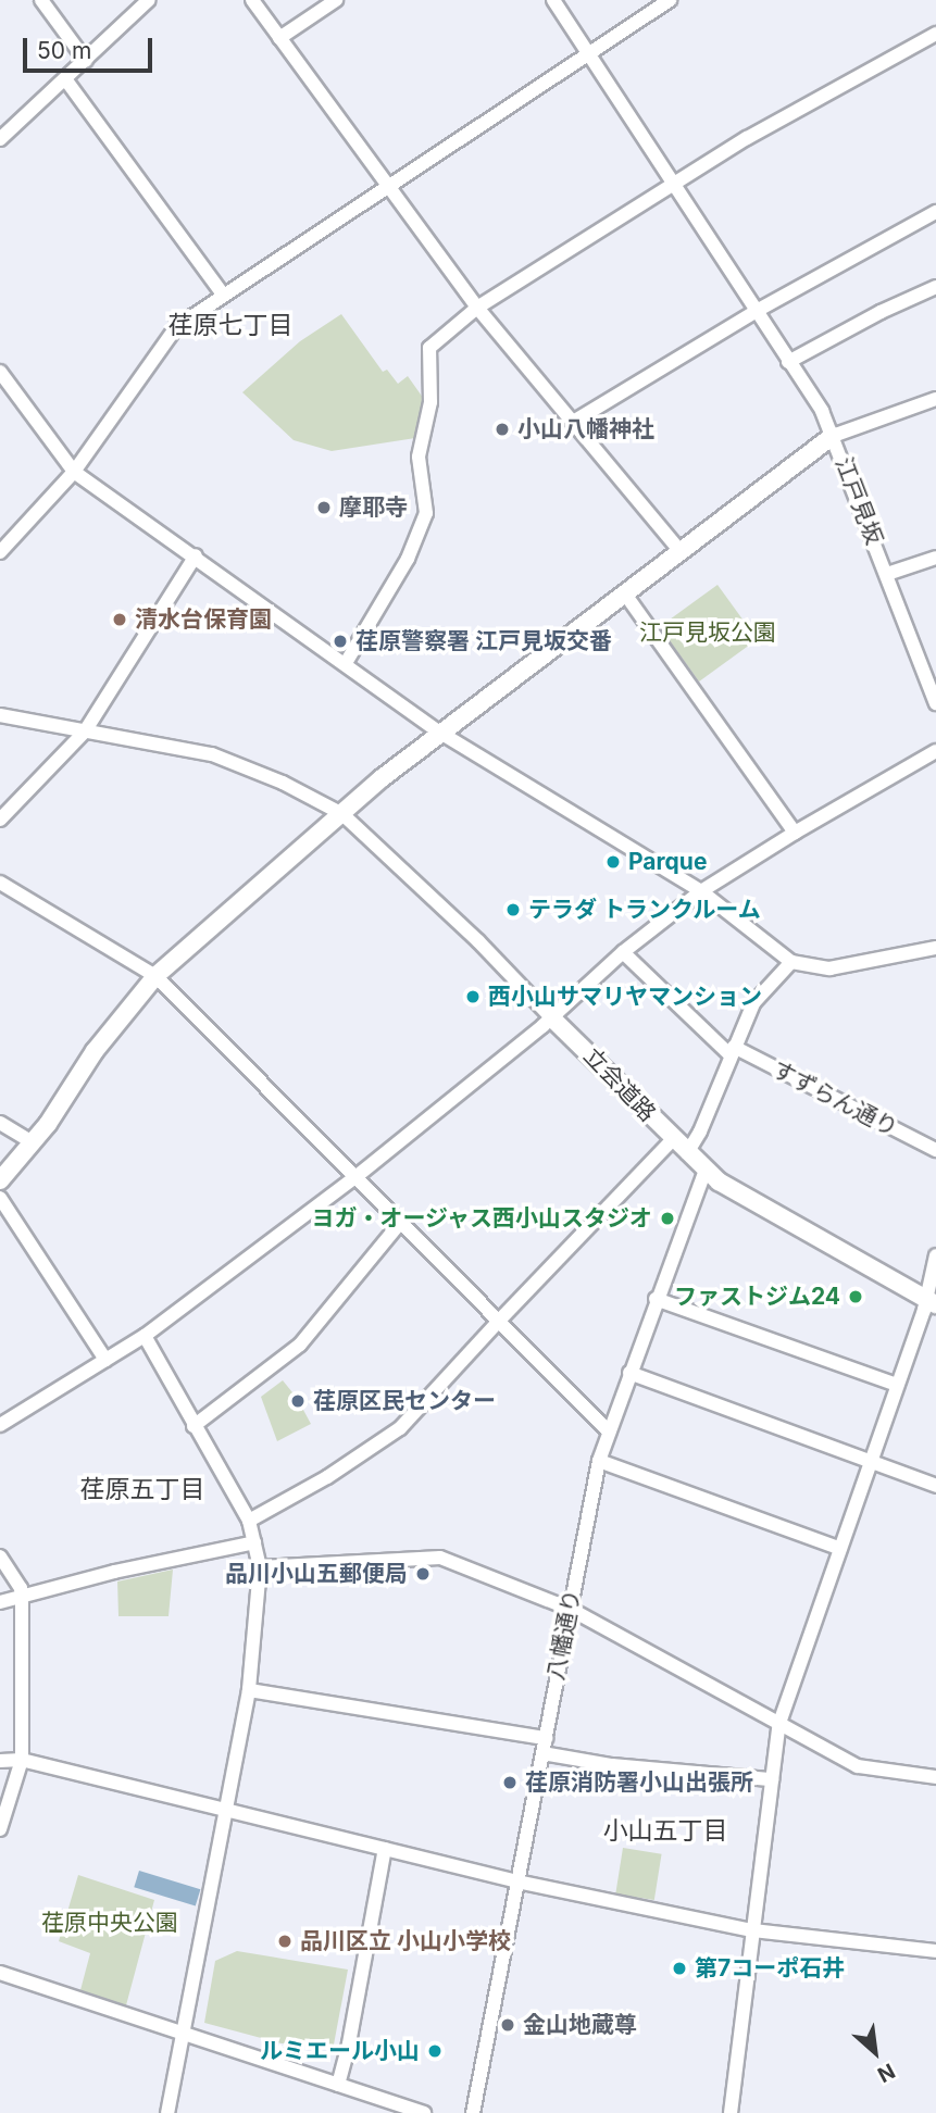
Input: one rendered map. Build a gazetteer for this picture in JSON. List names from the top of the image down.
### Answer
{
  "streets": {
    "street": [
      "江戸見坂",
      "立会道路",
      "すずらん通り",
      "八幡通り"
    ]
  },
  "crossings": [
    ["立会道路", "八幡通り"]
  ],
  "districts": ["荏原七丁目", "荏原五丁目", "小山五丁目"],
  "parks": ["江戸見坂公園", "荏原中央公園"],
  "places": [
    "小山八幡神社",
    "摩耶寺",
    "清水台保育園",
    "荏原警察署 江戸見坂交番",
    "Parque",
    "テラダ トランクルーム",
    "西小山サマリヤマンション",
    "ヨガ・オージャス西小山スタジオ",
    "ファストジム24",
    "荏原区民センター",
    "品川小山五郵便局",
    "荏原消防署小山出張所",
    "品川区立 小山小学校",
    "第7コーポ石井",
    "金山地蔵尊",
    "ルミエール小山"
  ],
  "scale_bar": "50 m",
  "north": "bottom right"
}
